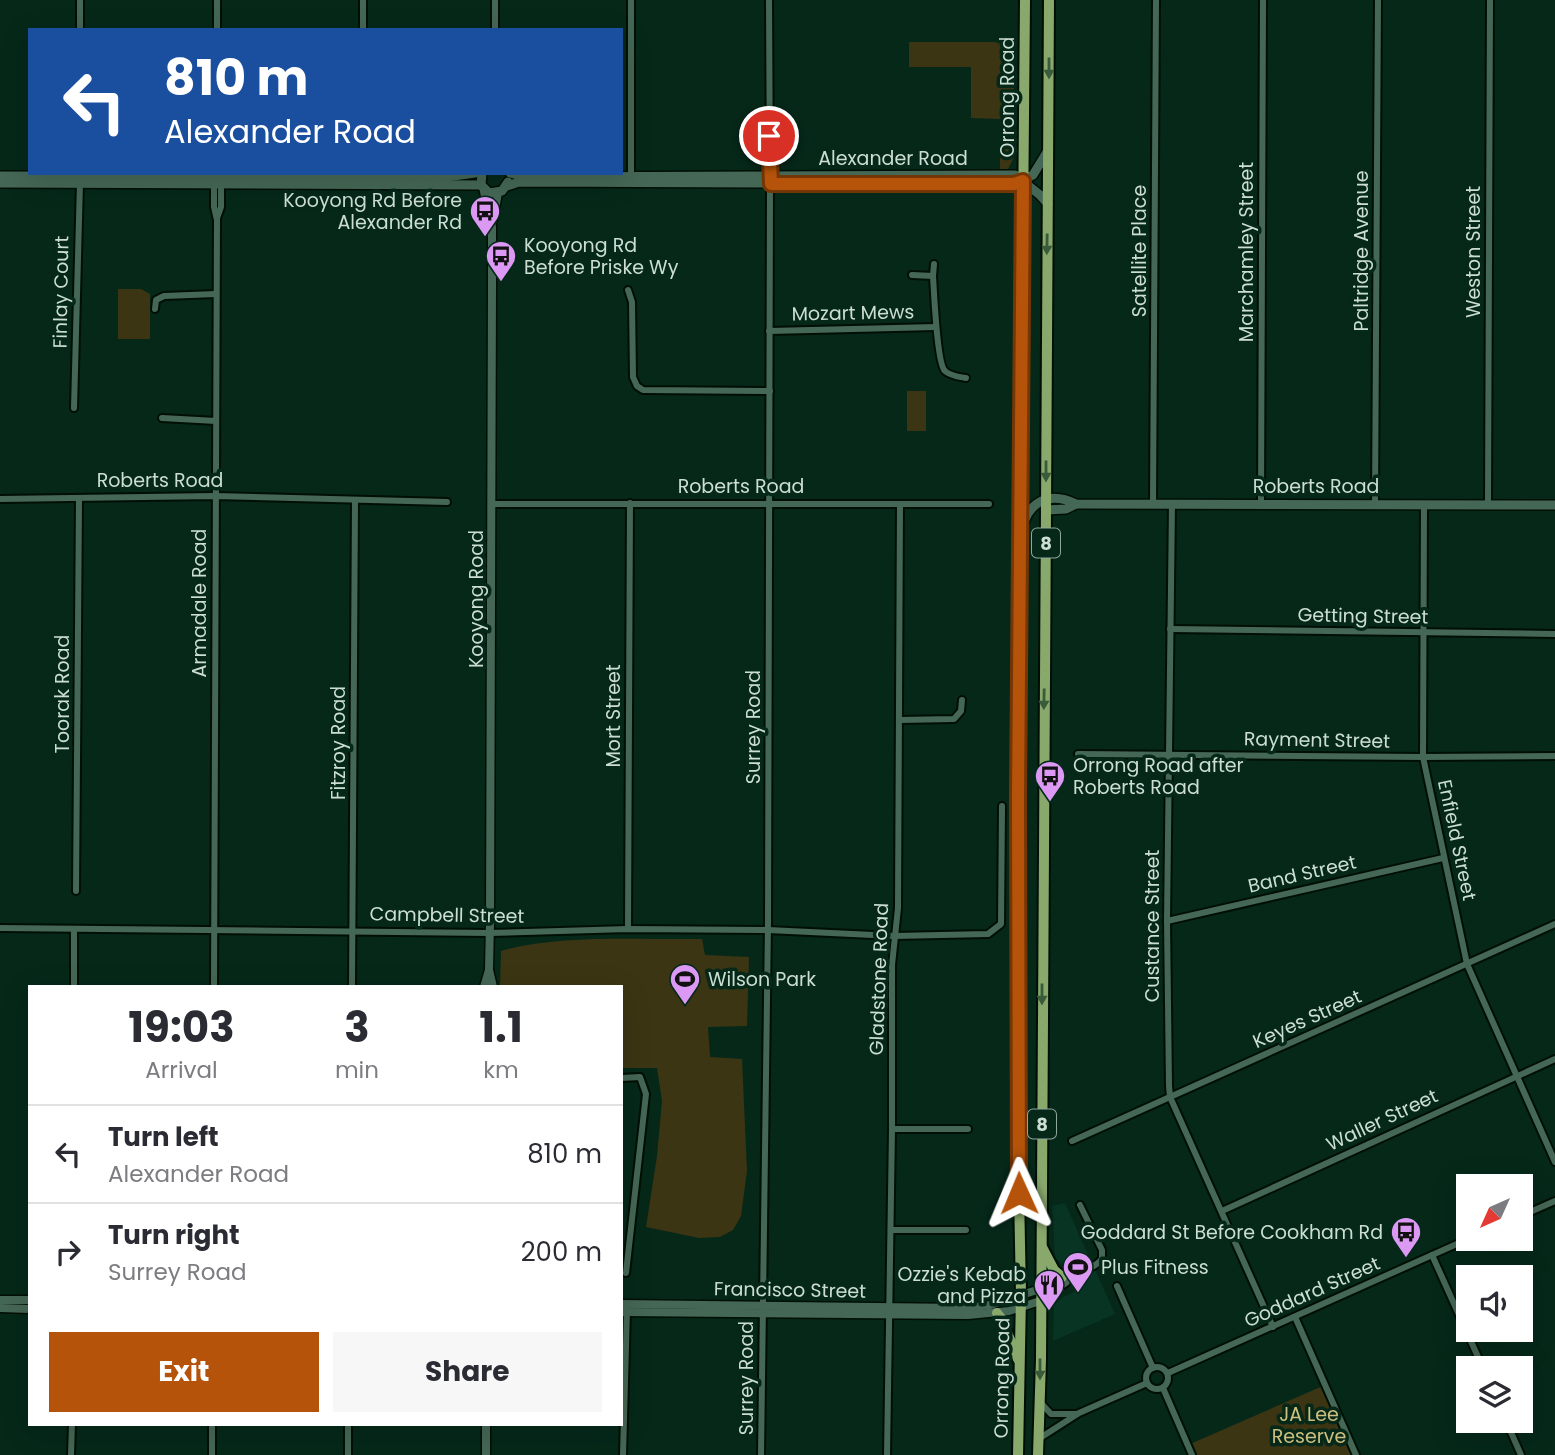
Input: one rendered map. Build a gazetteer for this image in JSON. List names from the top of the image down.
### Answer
{
  "streets": {
    "highway": ["Orrong Road", "8"],
    "main road": ["Alexander Road", "Roberts Road"],
    "street": [
      "Satellite Place",
      "Paltridge Avenue",
      "Marchamley Street",
      "Weston Street",
      "Finlay Court",
      "Mozart Mews",
      "Kooyong Road",
      "Armadale Road",
      "Getting Street",
      "Toorak Road",
      "Mort Street",
      "Surrey Road",
      "Rayment Street",
      "Fitzroy Road",
      "Enfield Street",
      "Band Street",
      "Campbell Street",
      "Custance Street",
      "Gladstone Road",
      "Keyes Street",
      "Waller Street",
      "Francisco Street",
      "Goddard Street"
    ]
  },
  "crossings": [
    ["Orrong Road", "Alexander Road"],
    ["Orrong Road", "Roberts Road"],
    ["Orrong Road", "Francisco Street"],
    ["Alexander Road", "Surrey Road"],
    ["Satellite Place", "Roberts Road"],
    ["Paltridge Avenue", "Roberts Road"],
    ["Marchamley Street", "Roberts Road"],
    ["Weston Street", "Roberts Road"],
    ["Mozart Mews", "Surrey Road"],
    ["Roberts Road", "Kooyong Road"],
    ["Roberts Road", "Armadale Road"],
    ["Roberts Road", "Toorak Road"],
    ["Roberts Road", "Mort Street"],
    ["Roberts Road", "Surrey Road"],
    ["Roberts Road", "Fitzroy Road"],
    ["Roberts Road", "Enfield Street"],
    ["Roberts Road", "Custance Street"],
    ["Roberts Road", "Gladstone Road"],
    ["Kooyong Road", "Campbell Street"],
    ["Armadale Road", "Campbell Street"],
    ["Getting Street", "Enfield Street"],
    ["Getting Street", "Custance Street"],
    ["Mort Street", "Campbell Street"],
    ["Surrey Road", "Campbell Street"],
    ["Surrey Road", "Francisco Street"],
    ["Rayment Street", "Enfield Street"],
    ["Rayment Street", "Custance Street"],
    ["Fitzroy Road", "Campbell Street"],
    ["Enfield Street", "Band Street"],
    ["Enfield Street", "Keyes Street"],
    ["Enfield Street", "Waller Street"],
    ["Band Street", "Custance Street"],
    ["Campbell Street", "Gladstone Road"],
    ["Custance Street", "Keyes Street"],
    ["Custance Street", "Waller Street"],
    ["Custance Street", "Goddard Street"],
    ["Gladstone Road", "Francisco Street"]
  ],
  "parks": ["JA Lee Reserve"],
  "places": {
    "bus stop": [
      "Kooyong Rd Before Alexander Rd",
      "Kooyong Rd Before Priske Wy",
      "Orrong Road after Roberts Road",
      "Goddard St Before Cookham Rd"
    ],
    "sports": ["Wilson Park", "Plus Fitness"],
    "restaurant": ["Ozzie's Kebab and Pizza"]
  },
  "north": "bottom left",
  "page": {
    "turn": ["810 m", "Alexander Road"],
    "eta": [
      "19:03",
      "Arrival",
      "3",
      "min",
      "1.1",
      "km"
    ],
    "list": [
      {
        "name": "Turn left",
        "note": "Alexander Road",
        "value": "810 m"
      },
      {
        "name": "Turn right",
        "note": "Surrey Road",
        "value": "200 m"
      }
    ],
    "buttons": ["Exit", "Share"]
  }
}
